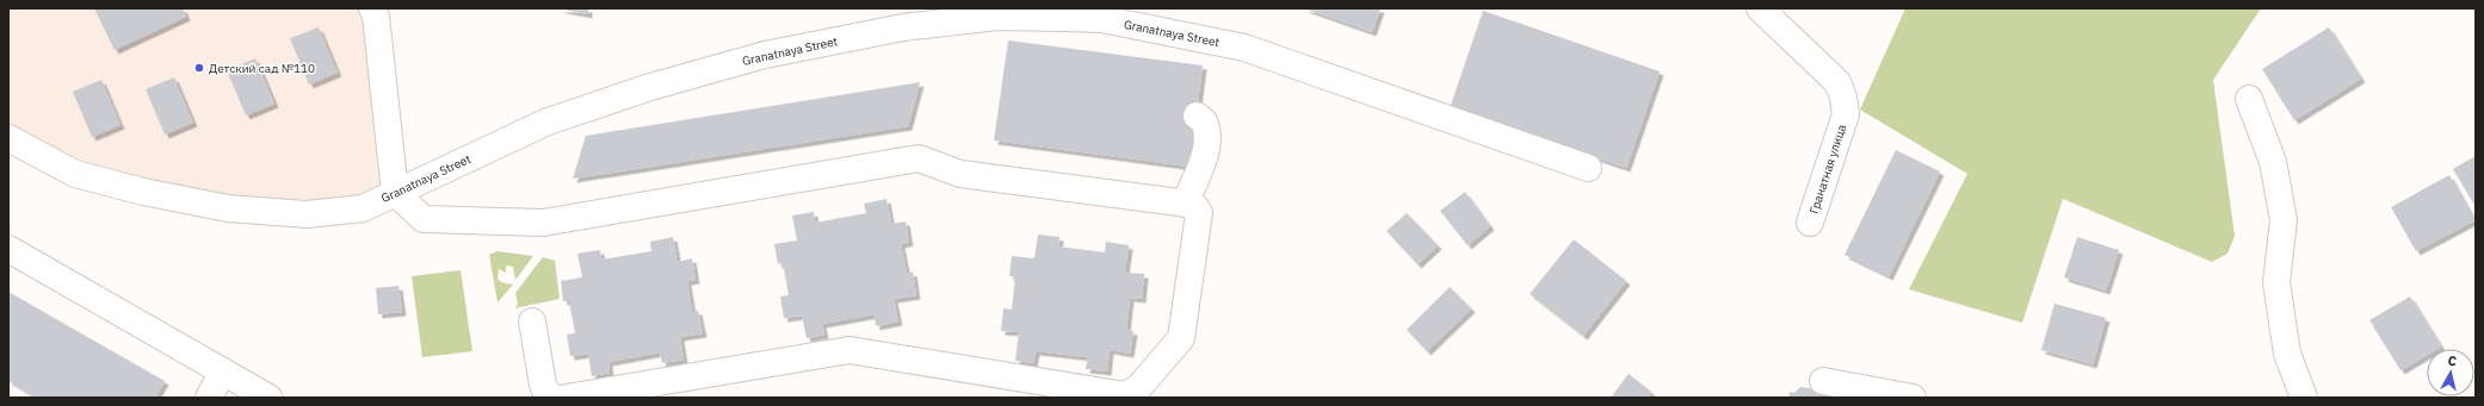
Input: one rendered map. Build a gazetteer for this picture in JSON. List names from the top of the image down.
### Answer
{
  "streets": {
    "street": ["Granatnaya Street", "Гранатная улица"]
  },
  "places": ["Детский сад №110"],
  "north": "top"
}
